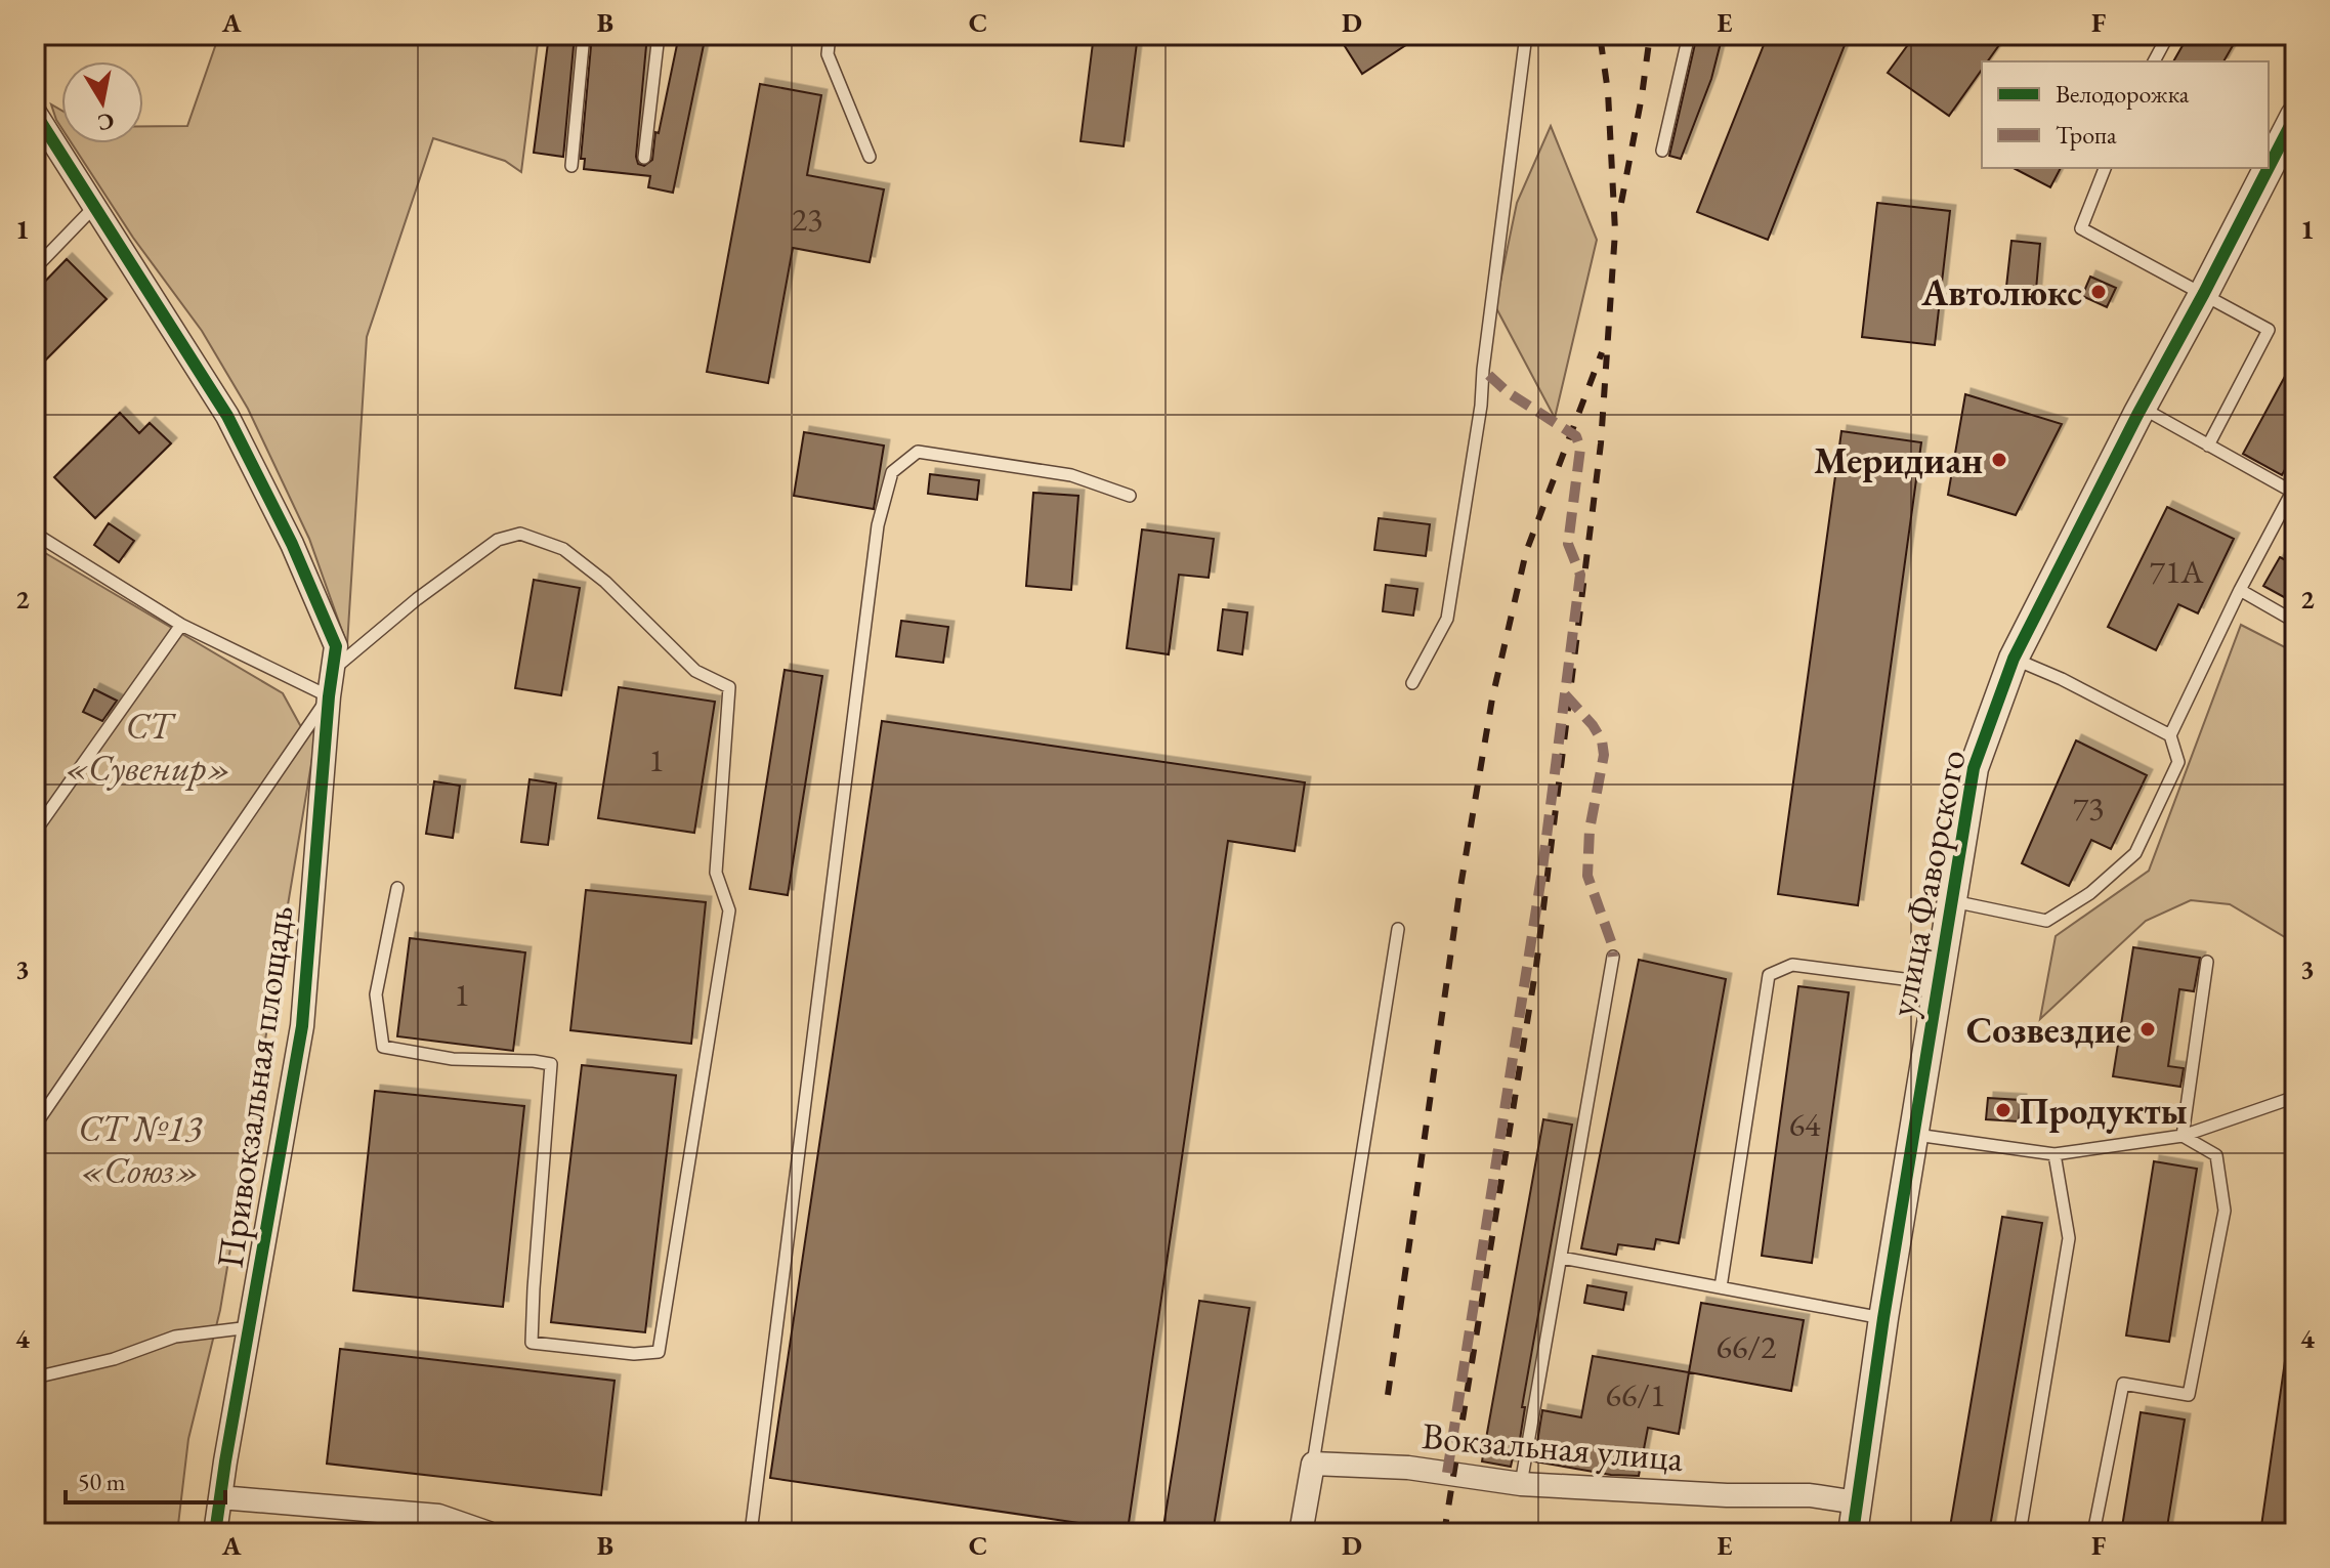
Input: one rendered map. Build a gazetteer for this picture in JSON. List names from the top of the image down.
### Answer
{
  "streets": {
    "street": ["улица Фаворского", "Привокзальная площадь", "Вокзальная улица"]
  },
  "crossings": [
    ["улица Фаворского", "Вокзальная улица"]
  ],
  "parks": ["СТ «Сувенир»", "СТ №13 «Союз»"],
  "places": [
    "Автолюкс",
    "Меридиан",
    "Созвездие",
    "Продукты"
  ],
  "house_numbers": [
    "23",
    "71А",
    "1",
    "73",
    "1",
    "64",
    "66/2",
    "66/1"
  ],
  "legend": ["Велодорожка", "Тропа"],
  "scale_bar": "50 m",
  "north": "bottom",
  "grid": {
    "columns": [
      "A",
      "B",
      "C",
      "D",
      "E",
      "F"
    ],
    "rows": [
      "1",
      "2",
      "3",
      "4"
    ]
  }
}
